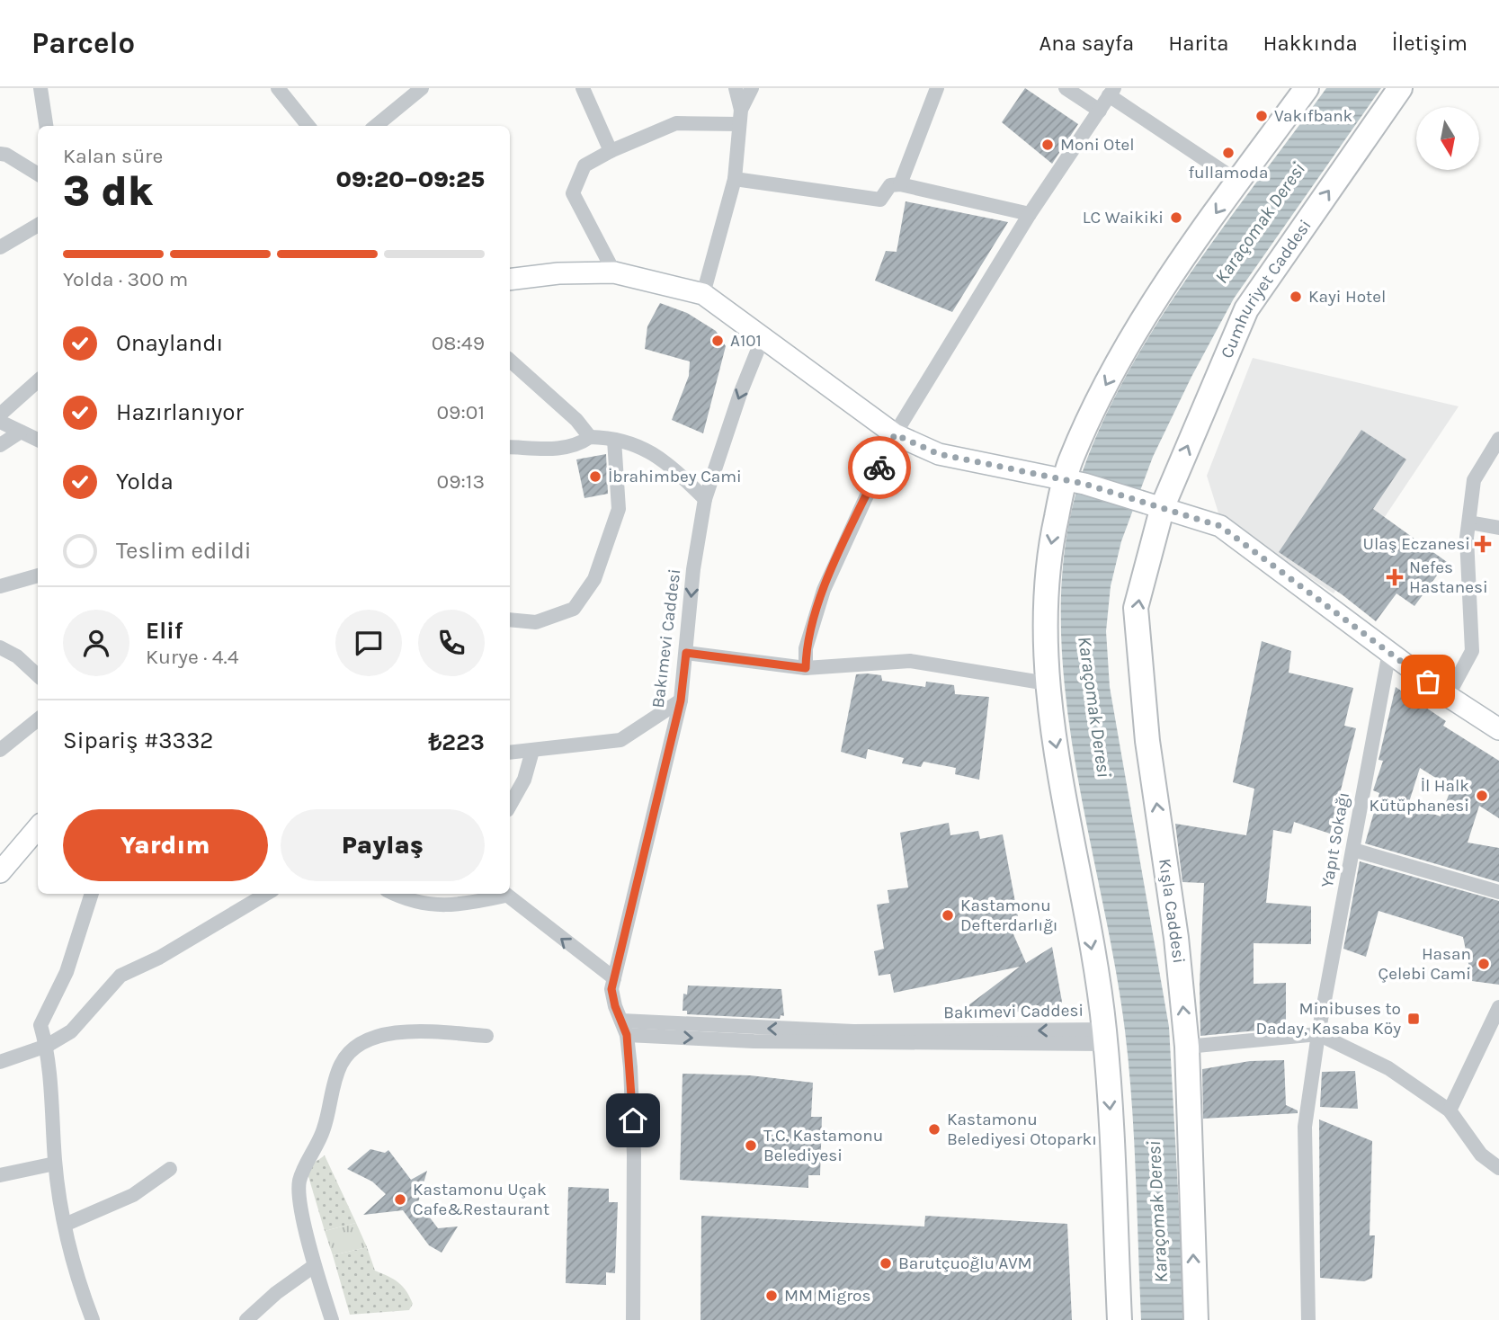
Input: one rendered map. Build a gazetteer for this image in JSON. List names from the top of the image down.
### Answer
{
  "streets": {
    "main road": ["Cumhuriyet Caddesi", "Kışla Caddesi"],
    "street": ["Bakımevi Caddesi", "Yapıt Sokağı"]
  },
  "crossings": [
    ["Cumhuriyet Caddesi", "Kışla Caddesi"]
  ],
  "water": ["Karaçomak Deresi"],
  "places": {
    "other": [
      "Vakıfbank",
      "Moni Otel",
      "fullamoda",
      "LC Waikiki",
      "Kayi Hotel",
      "A101",
      "İbrahimbey Cami",
      "İl Halk Kütüphanesi",
      "Kastamonu Defterdarlığı",
      "Hasan Çelebi Cami",
      "Kastamonu Belediyesi Otoparkı",
      "T.C. Kastamonu Belediyesi",
      "Kastamonu Uçak Cafe&Restaurant",
      "Barutçuoğlu AVM",
      "MM Migros"
    ],
    "health": ["Ulaş Eczanesi", "Nefes Hastanesi"],
    "transit": ["Minibuses to Daday, Kasaba Köy"]
  },
  "north": "bottom",
  "page": {
    "header": "Parcelo",
    "nav": [
      "Ana sayfa",
      "Harita",
      "Hakkında",
      "İletişim"
    ],
    "heading": ["3 dk", "Kalan süre", "09:20–09:25"],
    "panel": [
      "Elif",
      "Kurye · 4.4",
      "Sipariş #3332",
      "₺223"
    ],
    "bar": "Yolda · 300 m",
    "list": [
      ["Onaylandı", "08:49"],
      ["Hazırlanıyor", "09:01"],
      ["Yolda", "09:13"],
      "Teslim edildi"
    ],
    "buttons": ["Yardım", "Paylaş"]
  }
}
